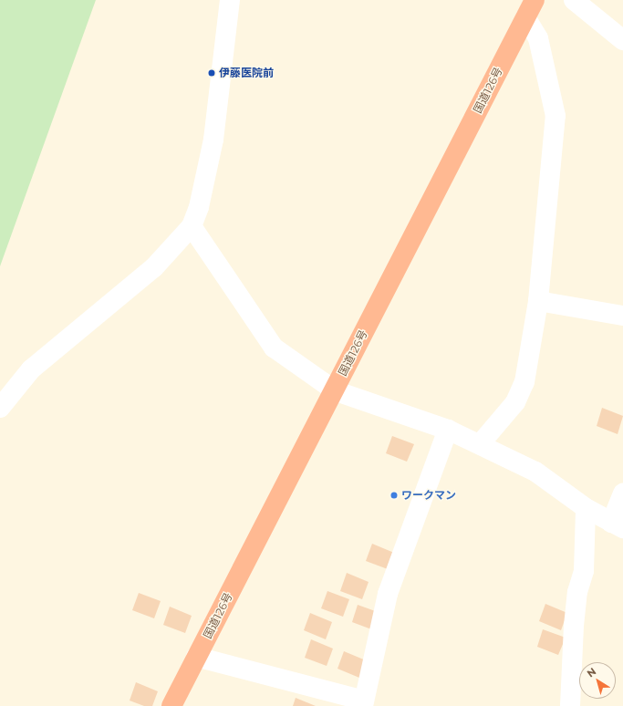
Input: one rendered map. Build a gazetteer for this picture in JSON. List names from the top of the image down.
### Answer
{
  "streets": {
    "highway": ["国道126号"]
  },
  "places": ["伊藤医院前", "ワークマン"],
  "north": "top left"
}
